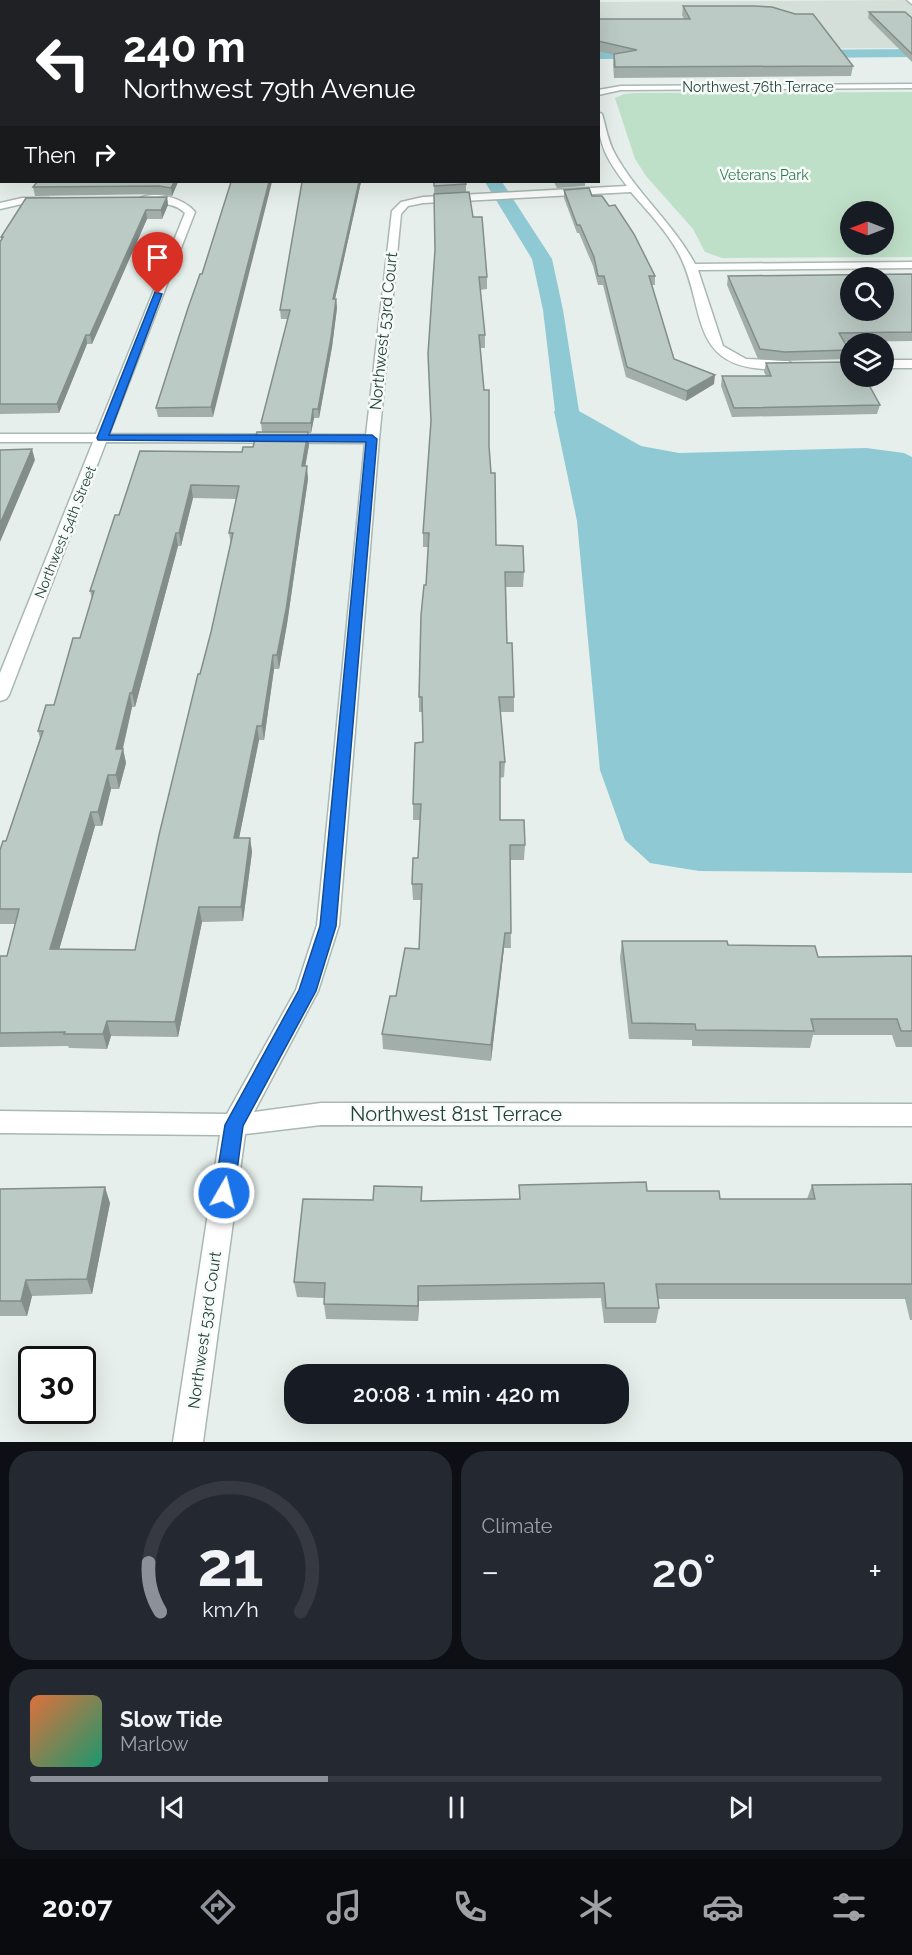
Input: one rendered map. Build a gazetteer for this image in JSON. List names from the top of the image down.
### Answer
{
  "streets": {
    "street": [
      "Northwest 76th Terrace",
      "Northwest 53rd Court",
      "Northwest 54th Street",
      "Northwest 81st Terrace"
    ]
  },
  "crossings": [
    ["Northwest 53rd Court", "Northwest 81st Terrace"]
  ],
  "parks": ["Veterans Park"],
  "north": "left",
  "page": {
    "turn": ["240 m", "Northwest 79th Avenue"],
    "then": "Then",
    "limit": "30",
    "trip": "20:08 · 1 min · 420 m",
    "tile": "Climate",
    "heat": ["−", "20°", "+"],
    "song": ["Slow Tide", "Marlow"],
    "tabs": "20:07",
    "gauge": ["21", "km/h"]
  }
}
